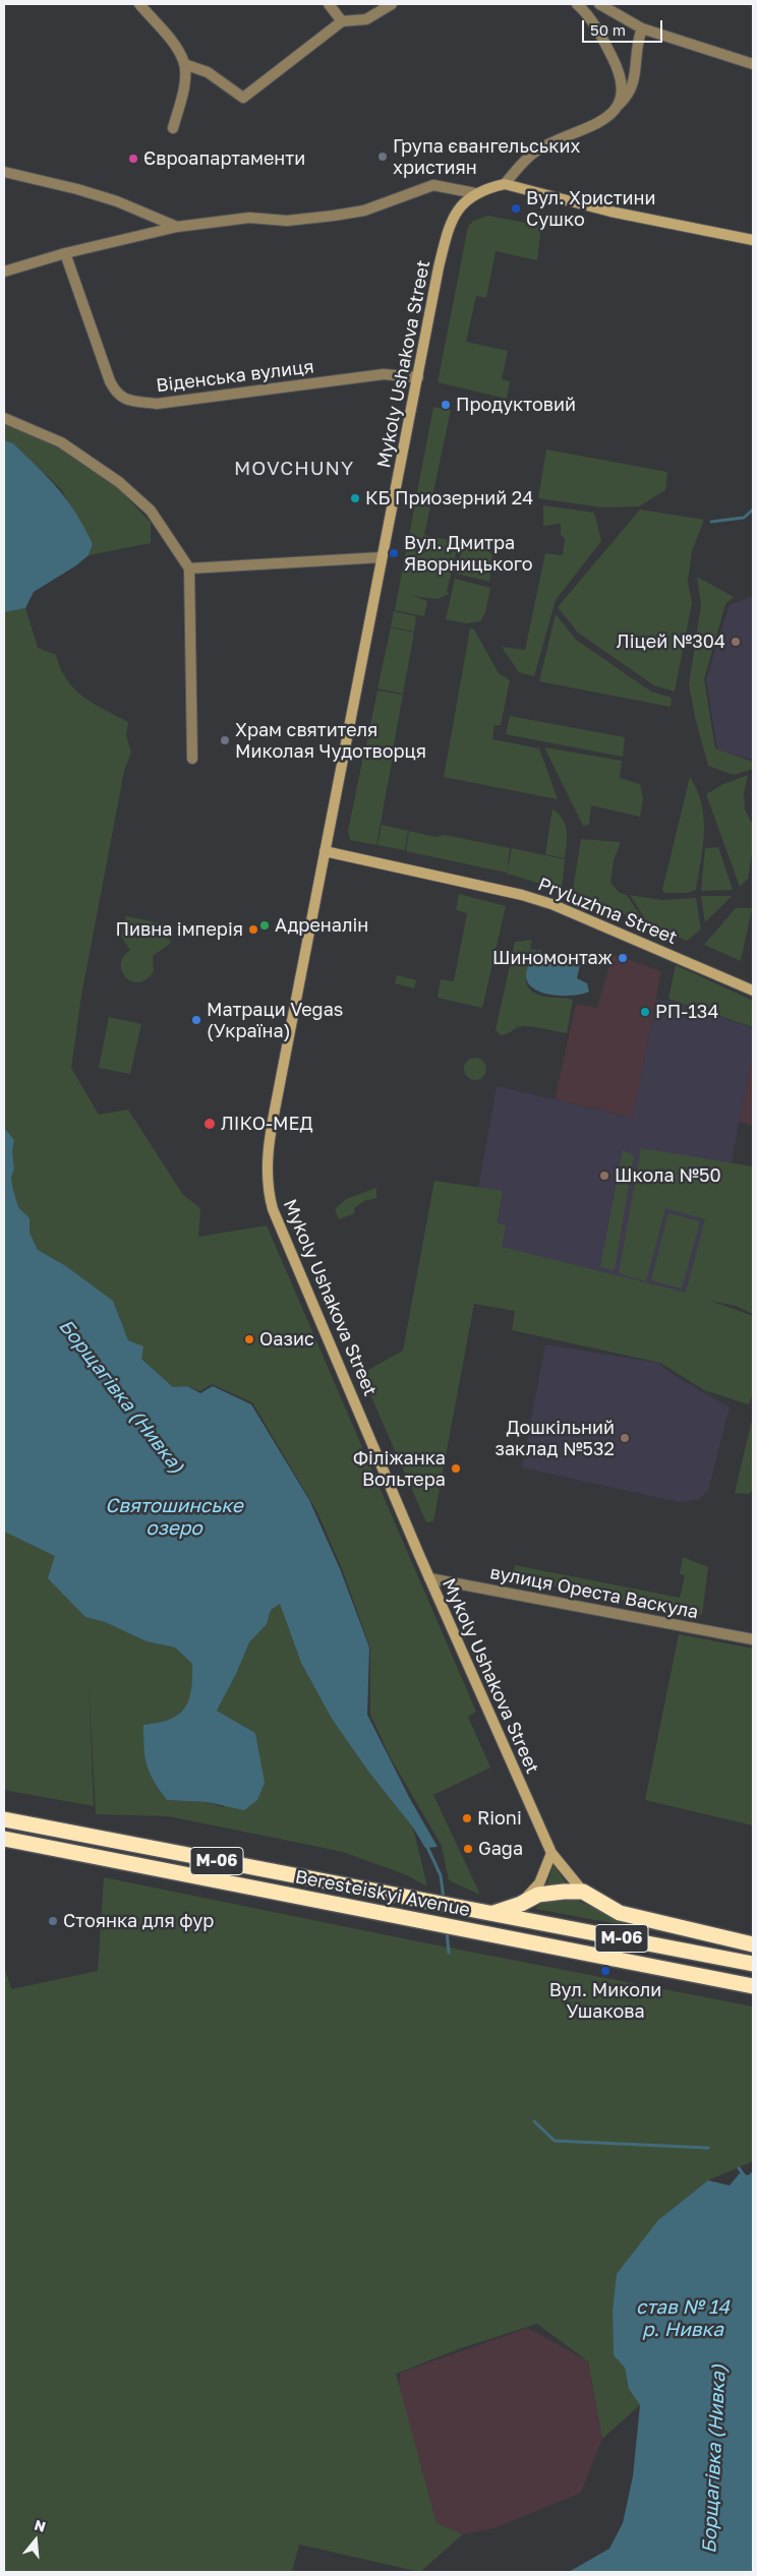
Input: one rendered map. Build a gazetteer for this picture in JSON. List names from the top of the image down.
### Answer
{
  "streets": {
    "highway": ["М-06", "Beresteiskyi Avenue"],
    "street": [
      "Mykoly Ushakova Street",
      "Віденська вулиця",
      "Pryluzhna Street",
      "вулиця Ореста Васкула"
    ]
  },
  "crossings": [
    ["Mykoly Ushakova Street", "Віденська вулиця"],
    ["Mykoly Ushakova Street", "Pryluzhna Street"],
    ["Mykoly Ushakova Street", "вулиця Ореста Васкула"]
  ],
  "districts": ["MOVCHUNY"],
  "water": ["Борщагівка (Нивка)", "Святошинське озеро", "став № 14 р. Нивка"],
  "places": [
    "Група євангельських християн",
    "Євроапартаменти",
    "Вул. Христини Сушко",
    "Продуктовий",
    "КБ Приозерний 24",
    "Вул. Дмитра Яворницького",
    "Ліцей №304",
    "Храм святителя Миколая Чудотворця",
    "Адреналін",
    "Пивна імперія",
    "Шиномонтаж",
    "РП-134",
    "Матраци Vegas (Україна)",
    "ЛІКО-МЕД",
    "Школа №50",
    "Оазис",
    "Дошкільний заклад №532",
    "Філіжанка Вольтера",
    "Rioni",
    "Gaga",
    "Стоянка для фур",
    "Вул. Миколи Ушакова"
  ],
  "scale_bar": "50 m",
  "north": "top"
}
